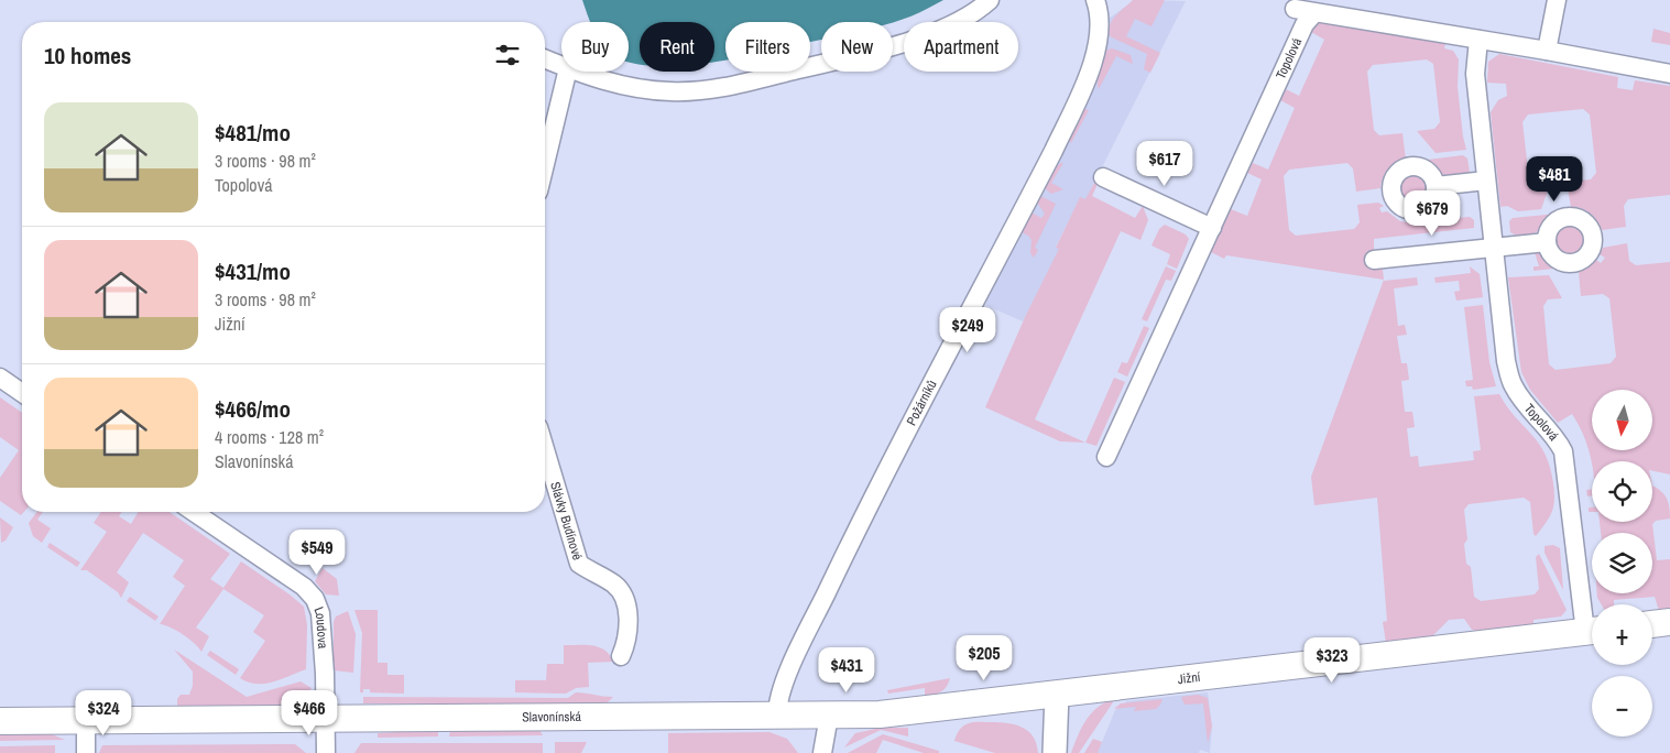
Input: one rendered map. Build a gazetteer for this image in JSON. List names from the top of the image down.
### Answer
{
  "streets": {
    "main road": ["Jižní", "Slavonínská"],
    "street": [
      "Topolová",
      "Požárníků",
      "Slávky Budínové",
      "Loudova"
    ]
  },
  "crossings": [
    ["Požárníků", "Jižní"],
    ["Požárníků", "Slavonínská"],
    ["Loudova", "Slavonínská"],
    ["Jižní", "Slavonínská"]
  ],
  "north": "bottom",
  "page": {
    "chip": [
      "Buy",
      "Rent",
      "Filters",
      "New",
      "Apartment"
    ],
    "heading": "10 homes",
    "list": [
      {
        "name": "$481/mo",
        "note": "3 rooms · 98 m² · Topolová"
      },
      {
        "name": "$431/mo",
        "note": "3 rooms · 98 m² · Jižní"
      },
      {
        "name": "$466/mo",
        "note": "4 rooms · 128 m² · Slavonínská"
      }
    ],
    "price": [
      "$617",
      "$481",
      "$679",
      "$249",
      "$549",
      "$205",
      "$323",
      "$431",
      "$324",
      "$466"
    ],
    "map_buttons": ["+", "−"]
  }
}
